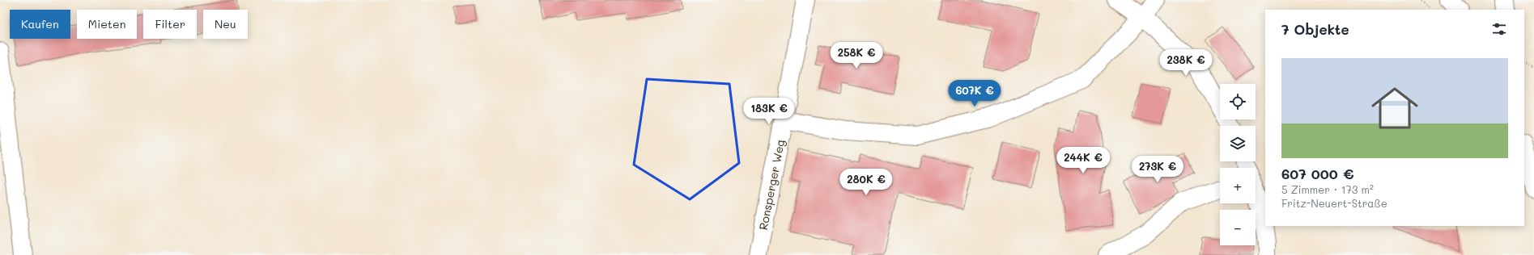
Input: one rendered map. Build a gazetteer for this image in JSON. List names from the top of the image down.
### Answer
{
  "streets": {
    "street": ["Ronsperger Weg"]
  },
  "page": {
    "chip": [
      "Kaufen",
      "Mieten",
      "Filter",
      "Neu"
    ],
    "heading": "7 Objekte",
    "price": [
      "258K €",
      "238K €",
      "607K €",
      "183K €",
      "244K €",
      "273K €",
      "280K €"
    ],
    "list": [
      {
        "name": "607 000 €",
        "note": "5 Zimmer · 173 m² · Fritz-Neuert-Straße"
      }
    ],
    "map_buttons": ["+", "−"]
  }
}
